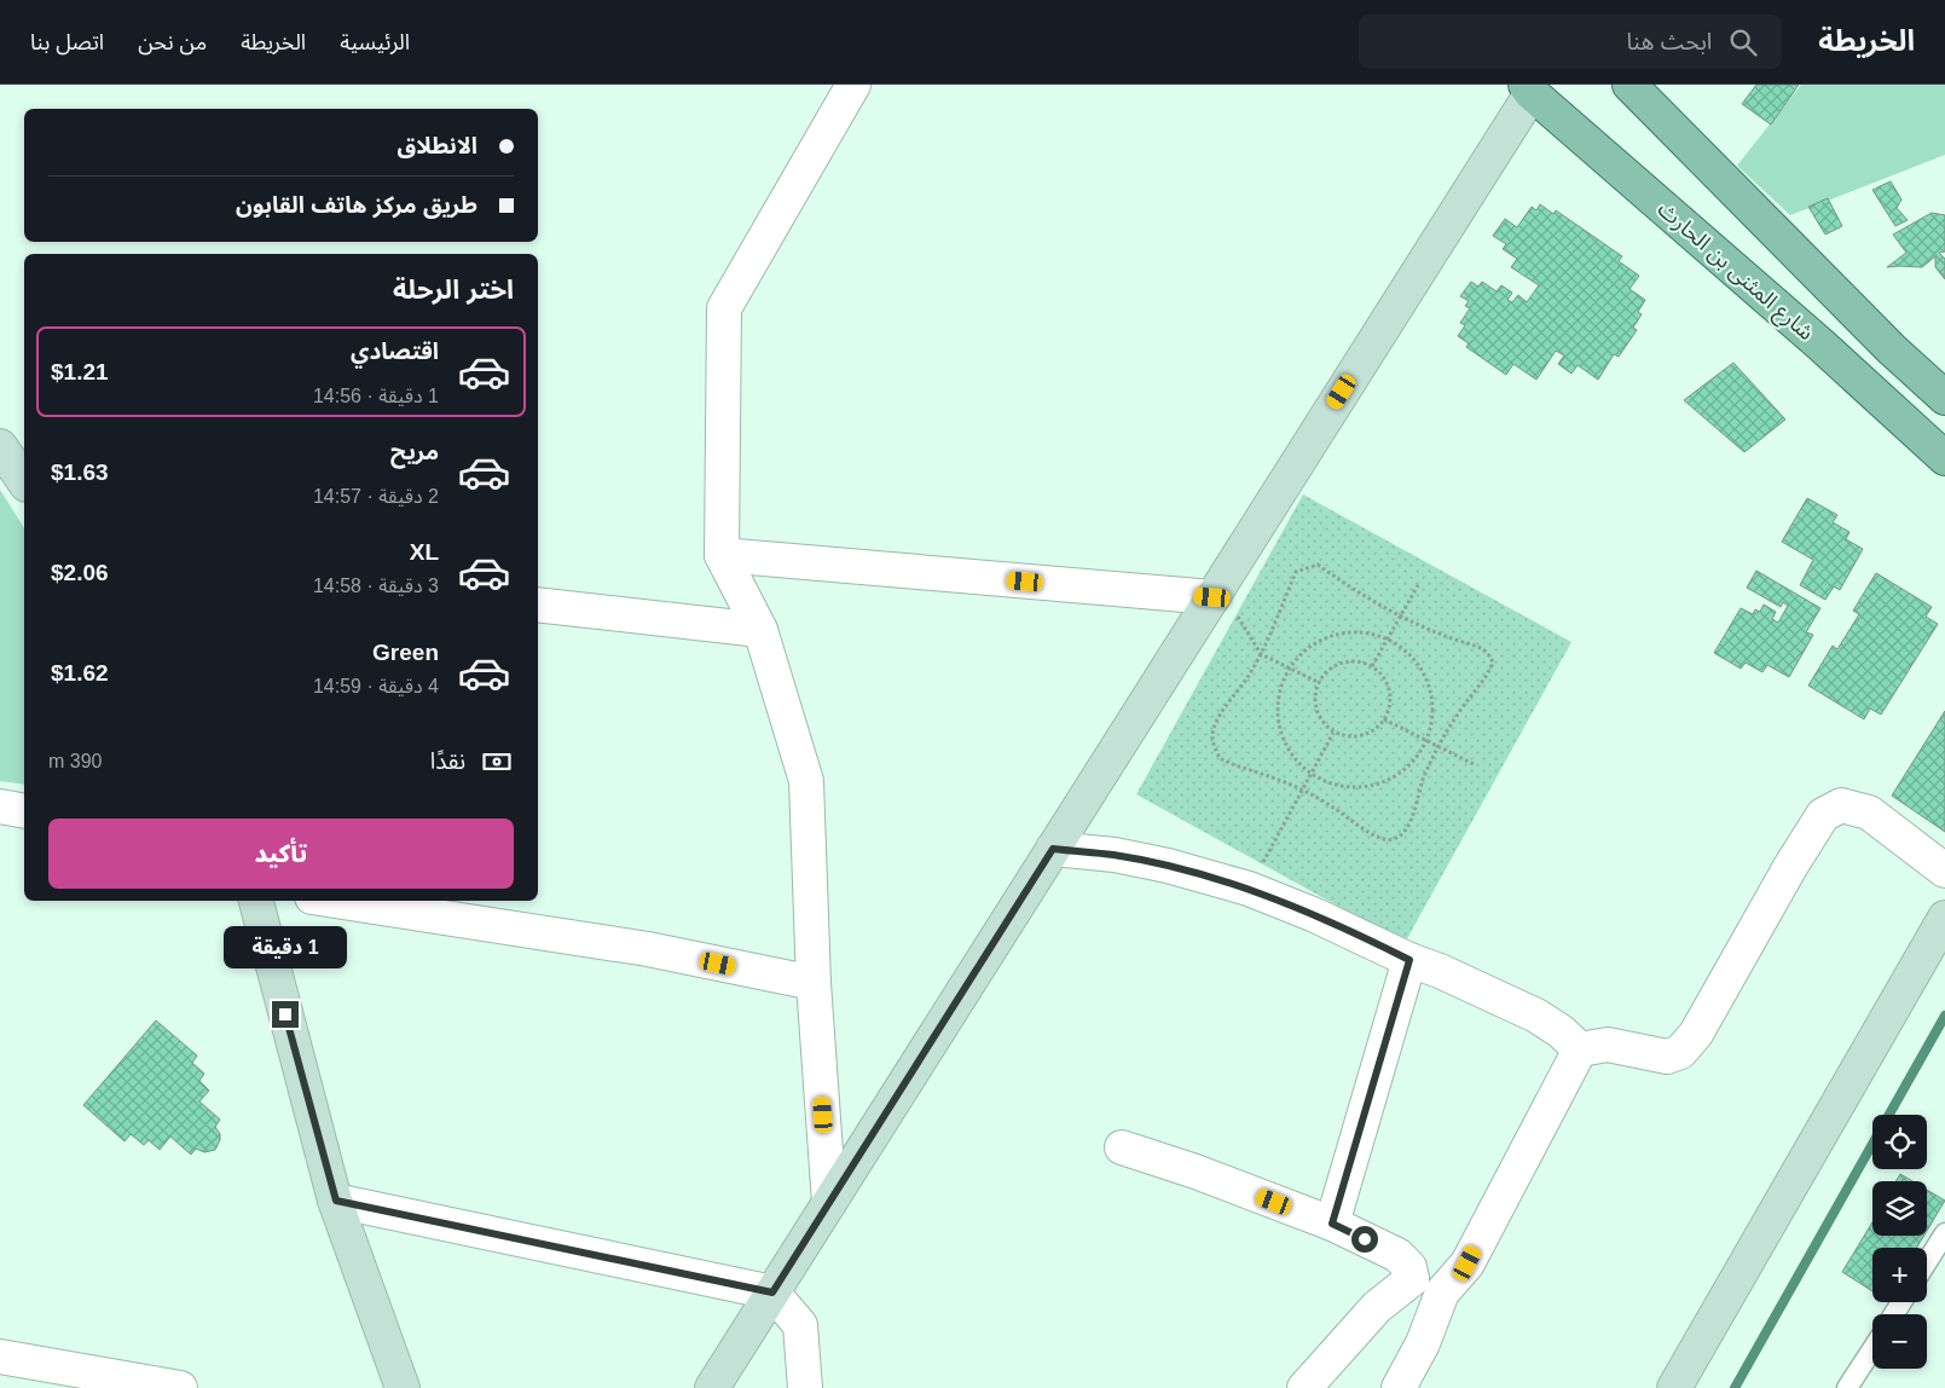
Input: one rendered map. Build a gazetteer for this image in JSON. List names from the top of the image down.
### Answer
{
  "streets": {
    "main road": ["شارع المثنى بن الحارث"]
  },
  "page": {
    "header": "الخريطة",
    "search": "ابحث هنا",
    "nav": [
      "الرئيسية",
      "الخريطة",
      "من نحن",
      "اتصل بنا"
    ],
    "banner": ["الانطلاق", "طريق مركز هاتف القابون"],
    "heading": "اختر الرحلة",
    "list": [
      {
        "name": "اقتصادي",
        "note": "1 دقيقة · 14:56",
        "value": "$1.21"
      },
      {
        "name": "مريح",
        "note": "2 دقيقة · 14:57",
        "value": "$1.63"
      },
      {
        "name": "XL",
        "note": "3 دقيقة · 14:58",
        "value": "$2.06"
      },
      {
        "name": "Green",
        "note": "4 دقيقة · 14:59",
        "value": "$1.62"
      }
    ],
    "pay": ["نقدًا", "390 m"],
    "buttons": "تأكيد",
    "bubble": "1 دقيقة",
    "map_buttons": ["+", "−"]
  }
}
